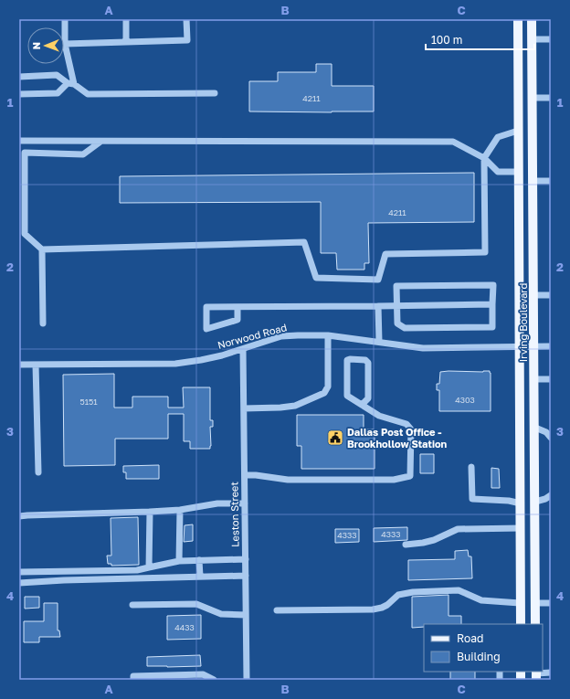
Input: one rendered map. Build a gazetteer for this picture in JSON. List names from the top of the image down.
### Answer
{
  "streets": {
    "main road": ["Irving Boulevard"],
    "street": ["Norwood Road", "Leston Street"]
  },
  "crossings": [
    ["Irving Boulevard", "Norwood Road"],
    ["Norwood Road", "Leston Street"]
  ],
  "places": {
    "public building": ["Dallas Post Office - Brookhollow Station"]
  },
  "house_numbers": [
    "4211",
    "4211",
    "4303",
    "5151",
    "4333",
    "4333",
    "4433"
  ],
  "legend": ["Road", "Building"],
  "scale_bar": "100 m",
  "north": "left",
  "grid": {
    "columns": ["A", "B", "C"],
    "rows": [
      "1",
      "2",
      "3",
      "4"
    ]
  }
}
